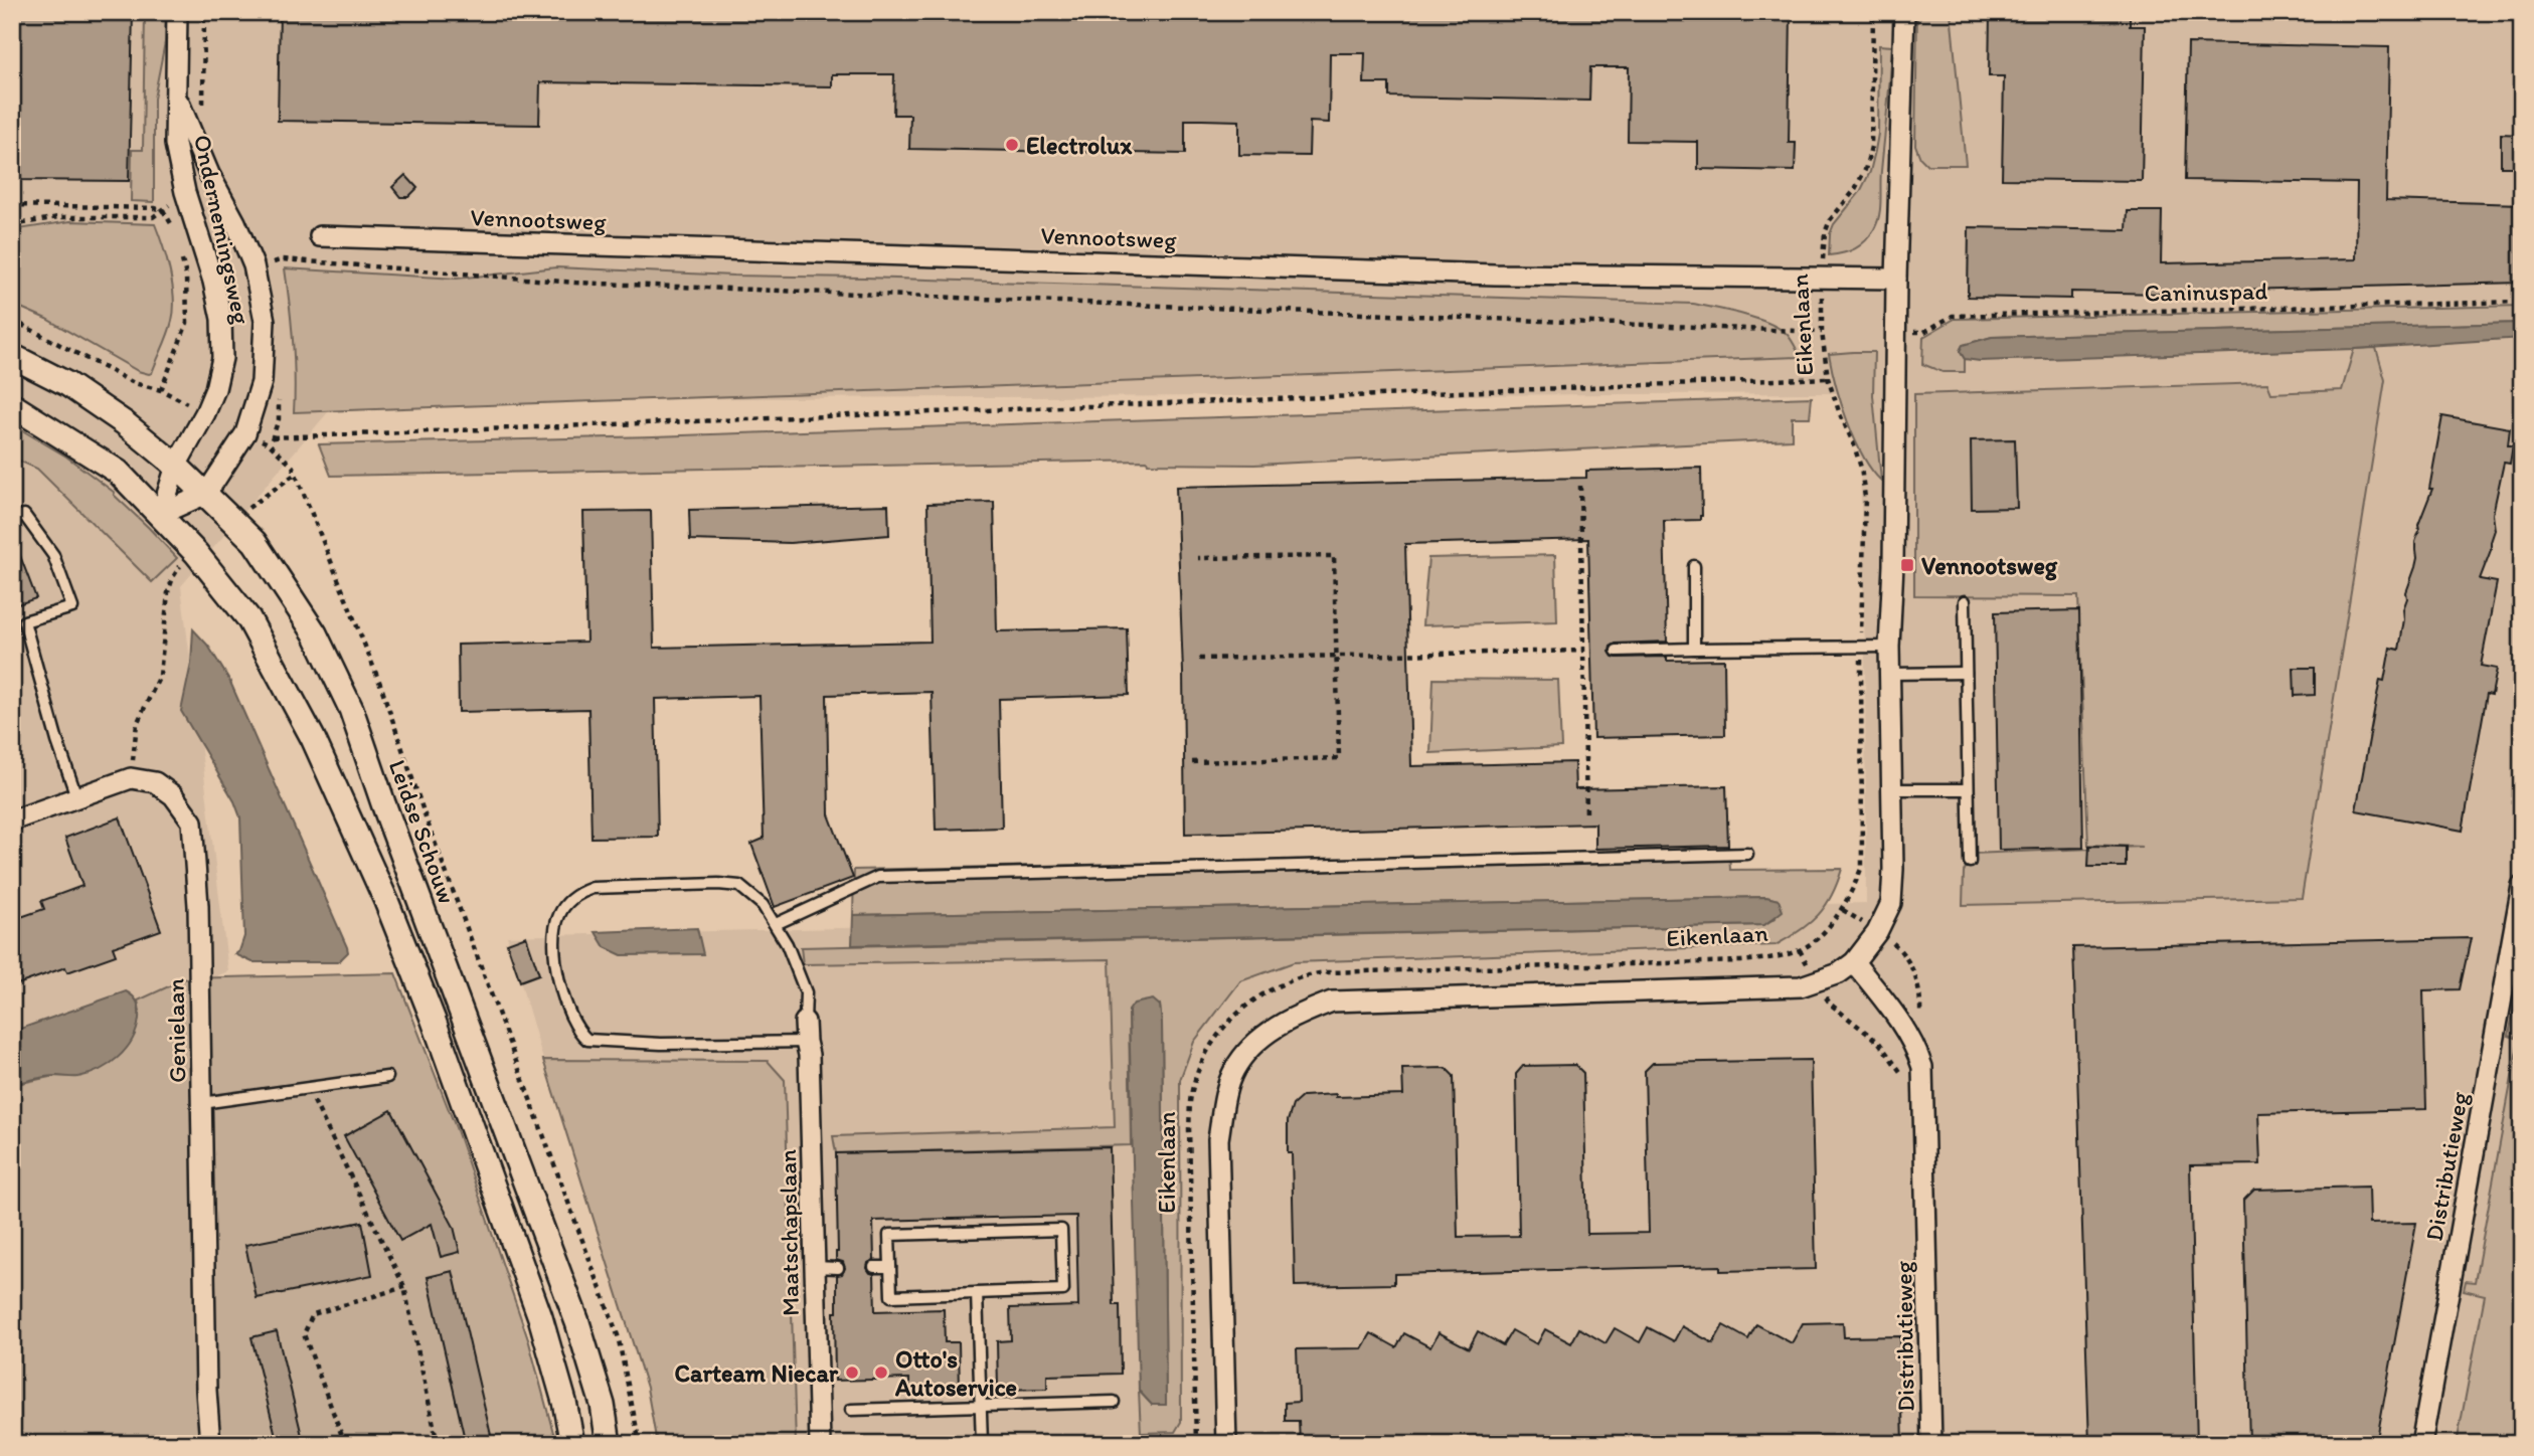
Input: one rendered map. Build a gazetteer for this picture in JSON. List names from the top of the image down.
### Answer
{
  "streets": {
    "street": [
      "Vennootsweg",
      "Ondernemingsweg",
      "Leidse Schouw",
      "Genielaan",
      "Distributieweg",
      "Maatschapslaan"
    ],
    "path": ["Caninuspad", "Eikenlaan"]
  },
  "crossings": [
    ["Vennootsweg", "Eikenlaan"],
    ["Ondernemingsweg", "Leidse Schouw"],
    ["Eikenlaan", "Leidse Schouw"]
  ],
  "places": {
    "other": ["Electrolux", "Carteam Niecar", "Otto's Autoservice"],
    "transit": ["Vennootsweg"]
  }
}
